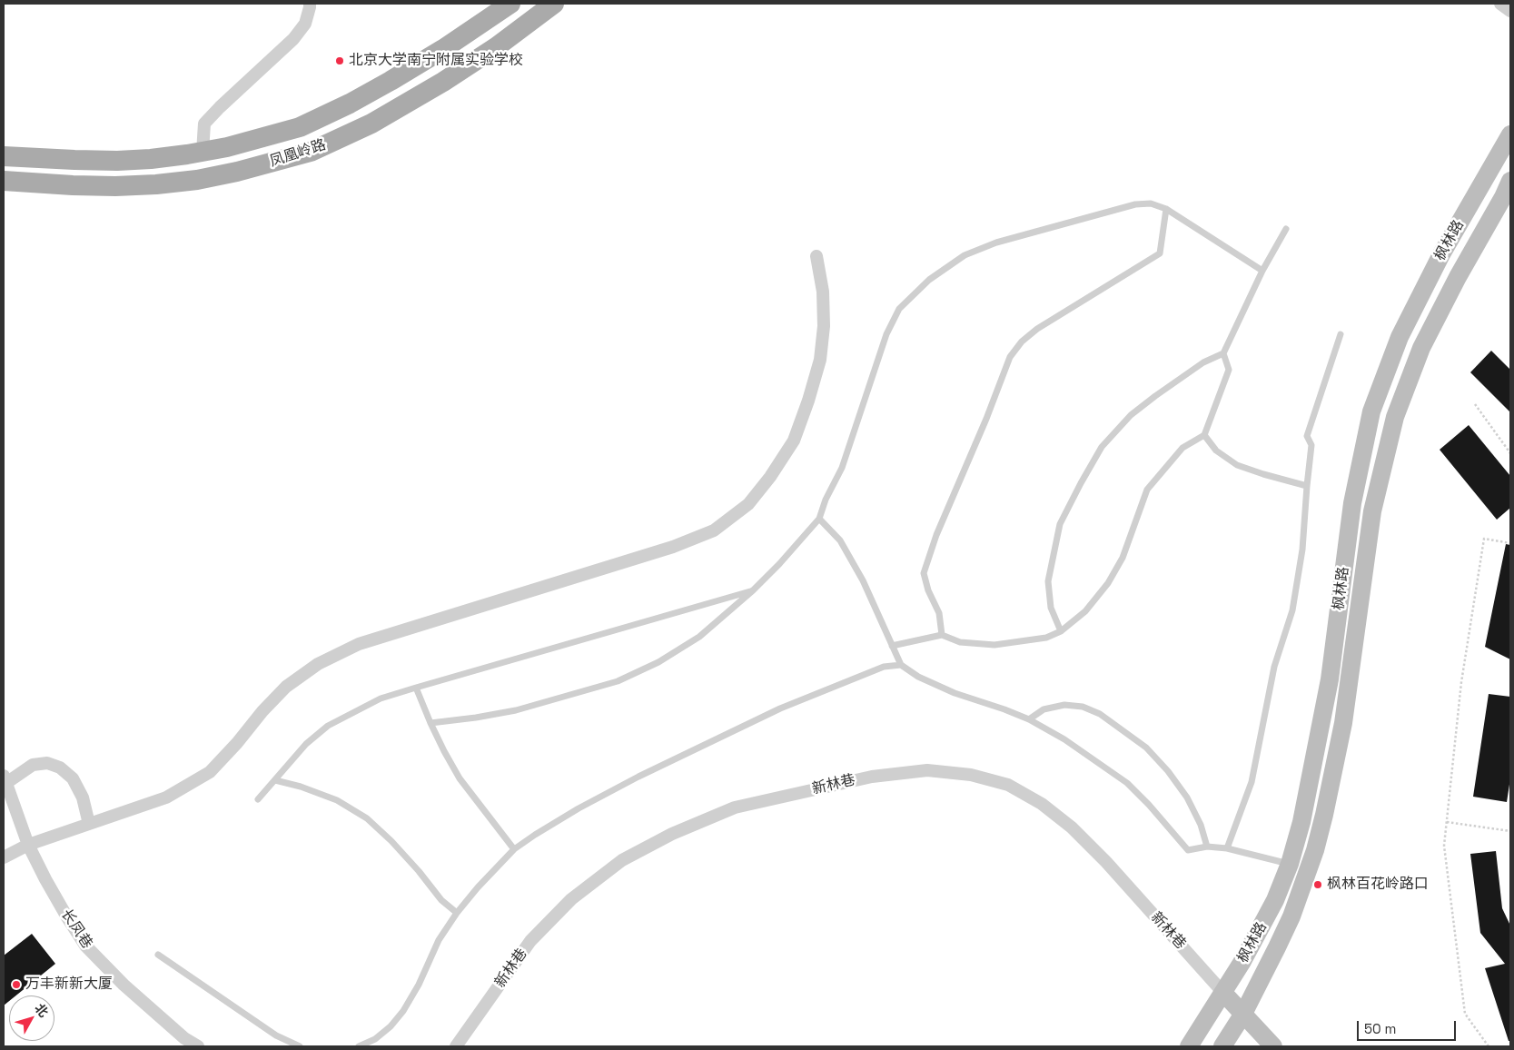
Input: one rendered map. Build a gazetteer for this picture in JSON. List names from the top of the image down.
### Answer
{
  "streets": {
    "main road": ["凤凰岭路", "枫林路"],
    "street": ["新林巷", "长凤巷"]
  },
  "crossings": [
    ["枫林路", "新林巷"]
  ],
  "places": ["北京大学南宁附属实验学校", "枫林百花岭路口", "万丰新新大厦"],
  "scale_bar": "50 m",
  "north": "top right"
}
